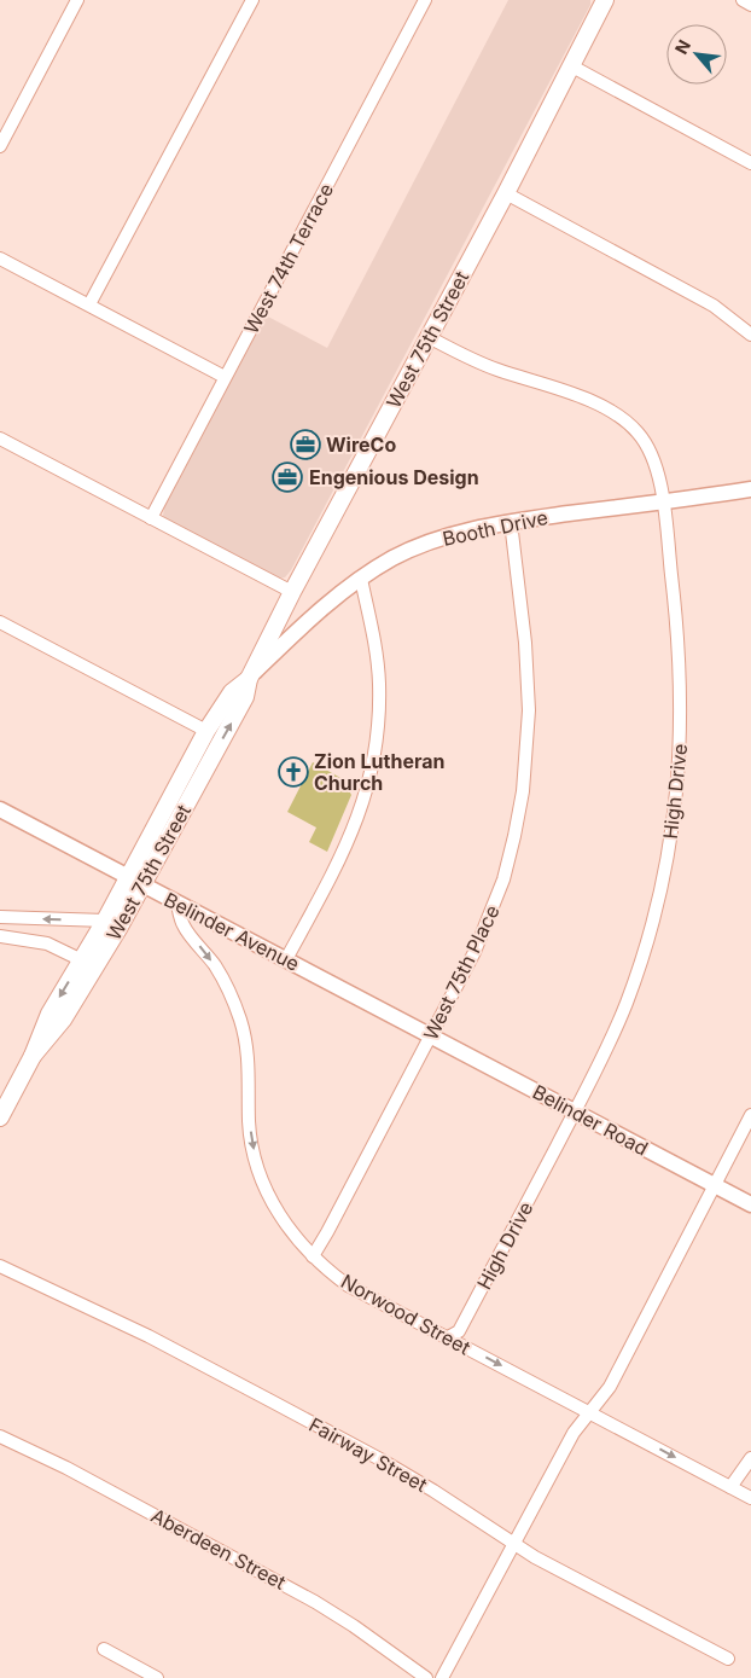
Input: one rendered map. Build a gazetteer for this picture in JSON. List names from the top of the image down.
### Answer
{
  "streets": {
    "main road": ["West 75th Street"],
    "street": [
      "West 74th Terrace",
      "Booth Drive",
      "High Drive",
      "Belinder Avenue",
      "West 75th Place",
      "Belinder Road",
      "Norwood Street",
      "Fairway Street",
      "Aberdeen Street"
    ]
  },
  "crossings": [
    ["West 75th Street", "Booth Drive"],
    ["West 75th Street", "High Drive"],
    ["West 75th Street", "Belinder Avenue"],
    ["Booth Drive", "High Drive"],
    ["Booth Drive", "West 75th Place"],
    ["High Drive", "Belinder Road"],
    ["High Drive", "Norwood Street"],
    ["Belinder Avenue", "West 75th Place"],
    ["Belinder Avenue", "Belinder Road"],
    ["Belinder Avenue", "Norwood Street"],
    ["West 75th Place", "Belinder Road"],
    ["West 75th Place", "Norwood Street"]
  ],
  "one_way": ["Norwood Street"],
  "places": {
    "office": ["WireCo", "Engenious Design"],
    "church": ["Zion Lutheran Church"]
  },
  "north": "top left"
}
